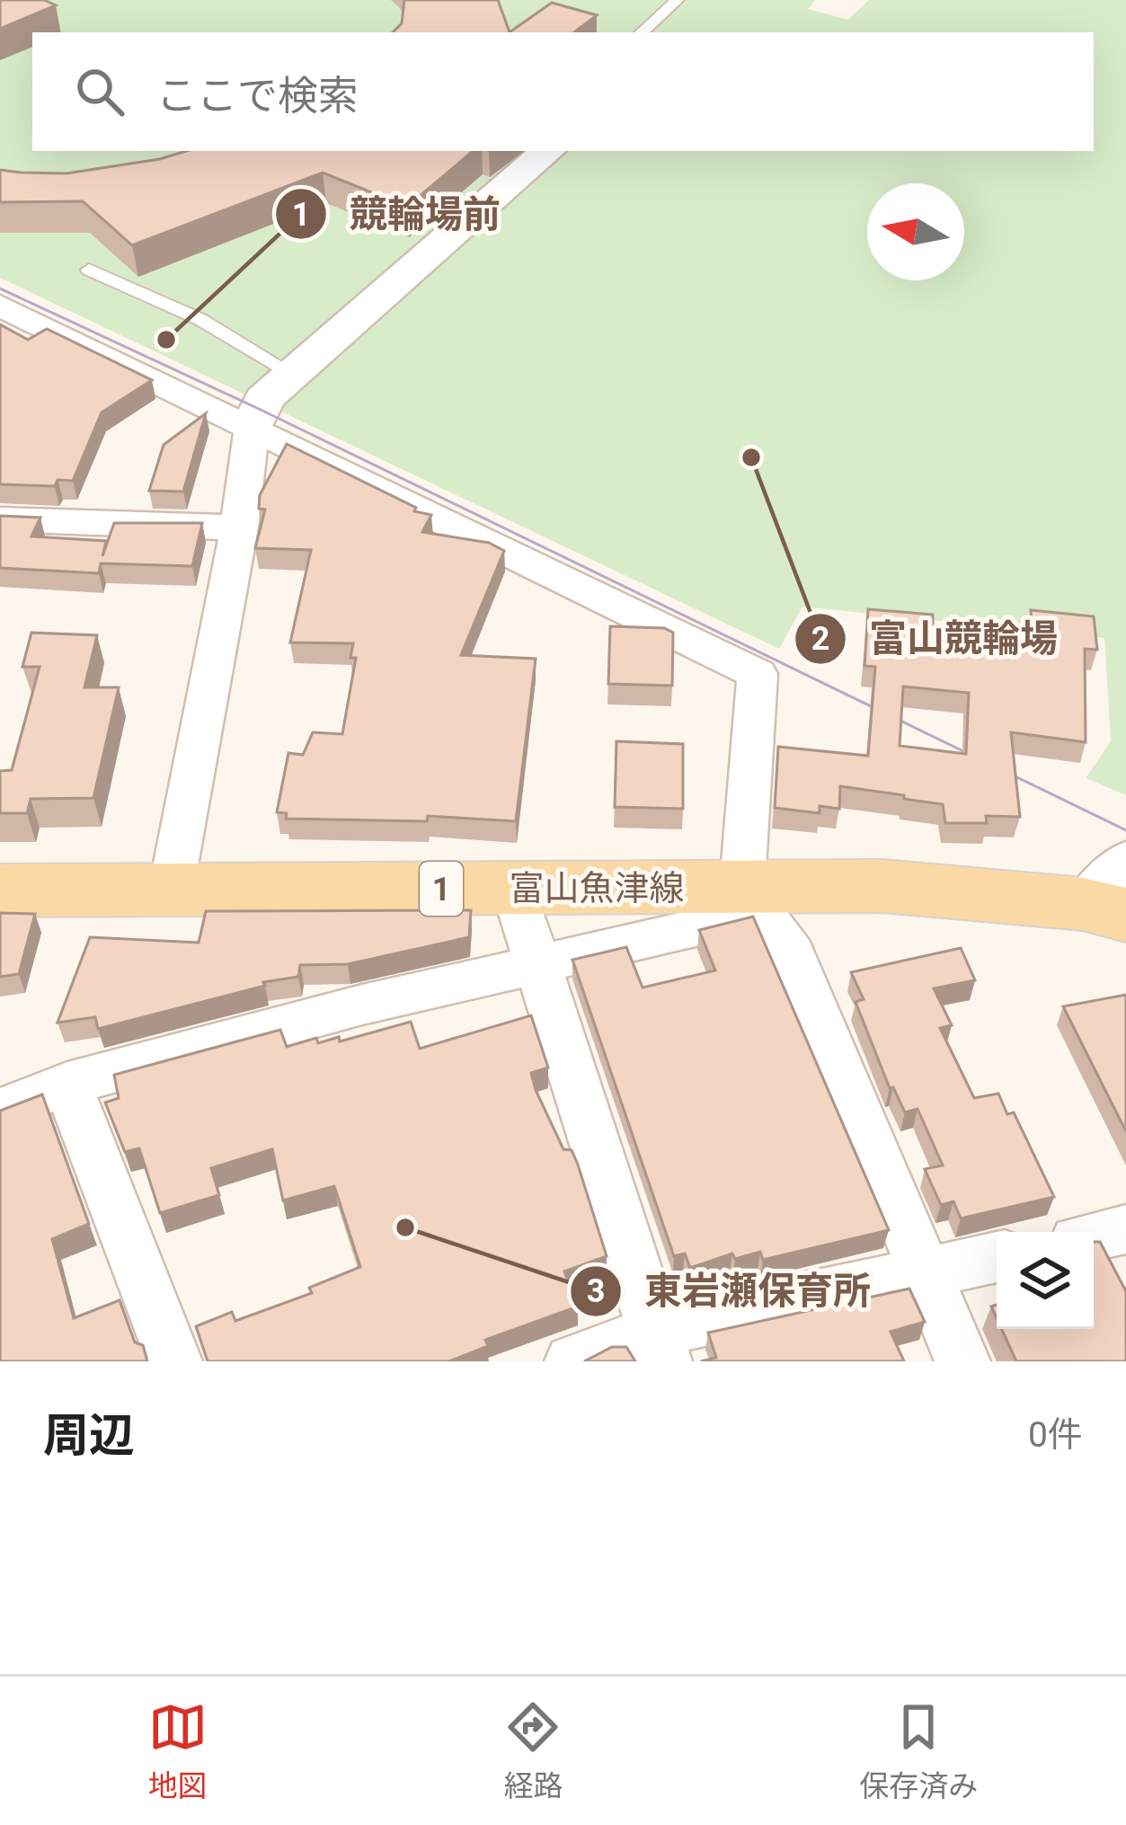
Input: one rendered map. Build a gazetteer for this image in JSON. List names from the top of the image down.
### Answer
{
  "streets": {
    "main road": ["富山魚津線", "1"]
  },
  "places": ["競輪場前", "富山競輪場", "東岩瀬保育所"],
  "north": "left",
  "page": {
    "search": "ここで検索",
    "heading": ["周辺", "0件"],
    "nav": ["地図", "経路", "保存済み"]
  }
}
